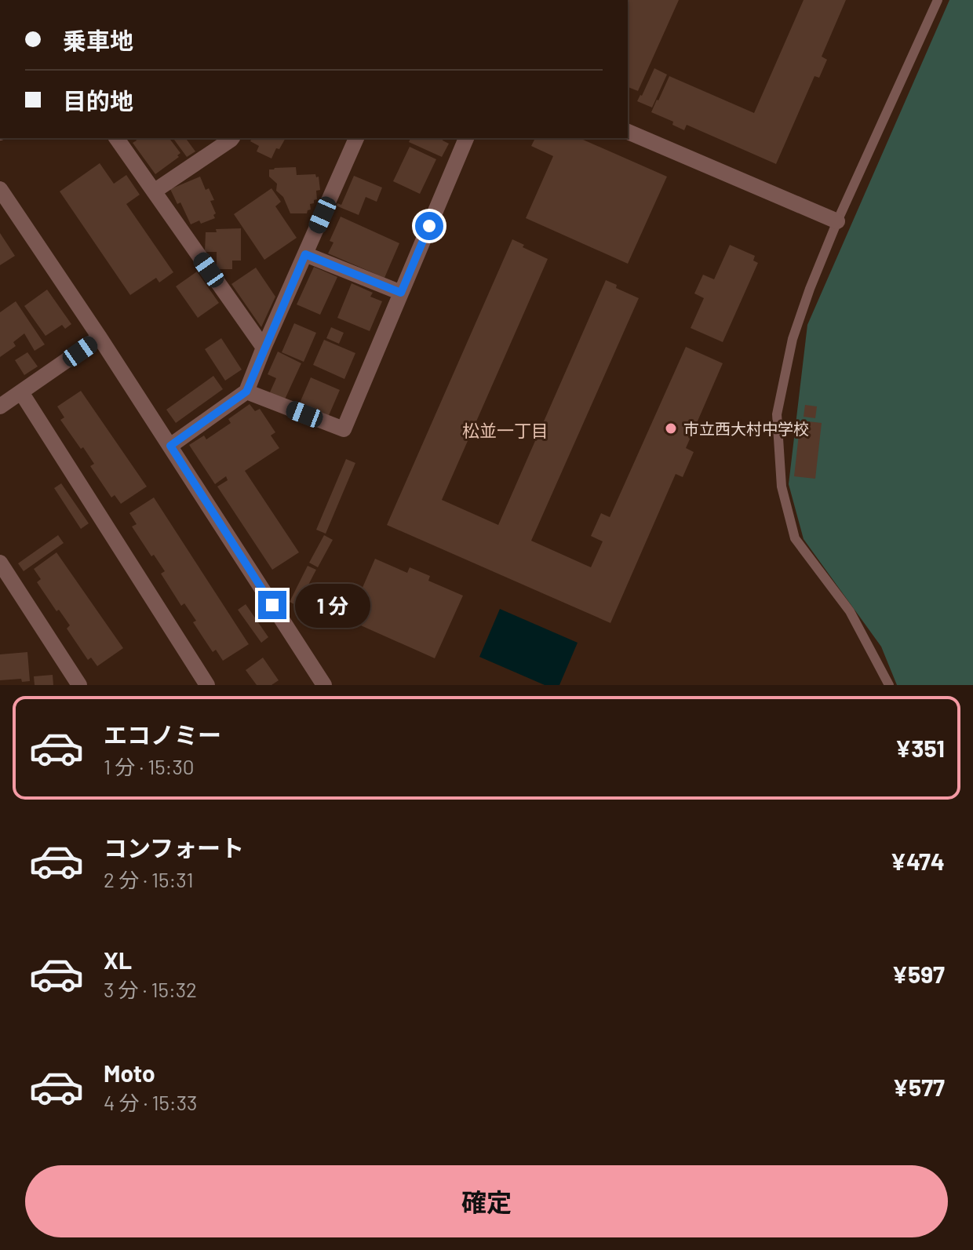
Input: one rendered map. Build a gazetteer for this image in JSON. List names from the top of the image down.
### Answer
{
  "districts": ["松並一丁目"],
  "places": ["市立西大村中学校"],
  "page": {
    "banner": ["乗車地", "目的地"],
    "bubble": "1 分",
    "list": [
      {
        "name": "エコノミー",
        "note": "1 分 · 15:30",
        "value": "¥351"
      },
      {
        "name": "コンフォート",
        "note": "2 分 · 15:31",
        "value": "¥474"
      },
      {
        "name": "XL",
        "note": "3 分 · 15:32",
        "value": "¥597"
      },
      {
        "name": "Moto",
        "note": "4 分 · 15:33",
        "value": "¥577"
      }
    ],
    "buttons": "確定"
  }
}
